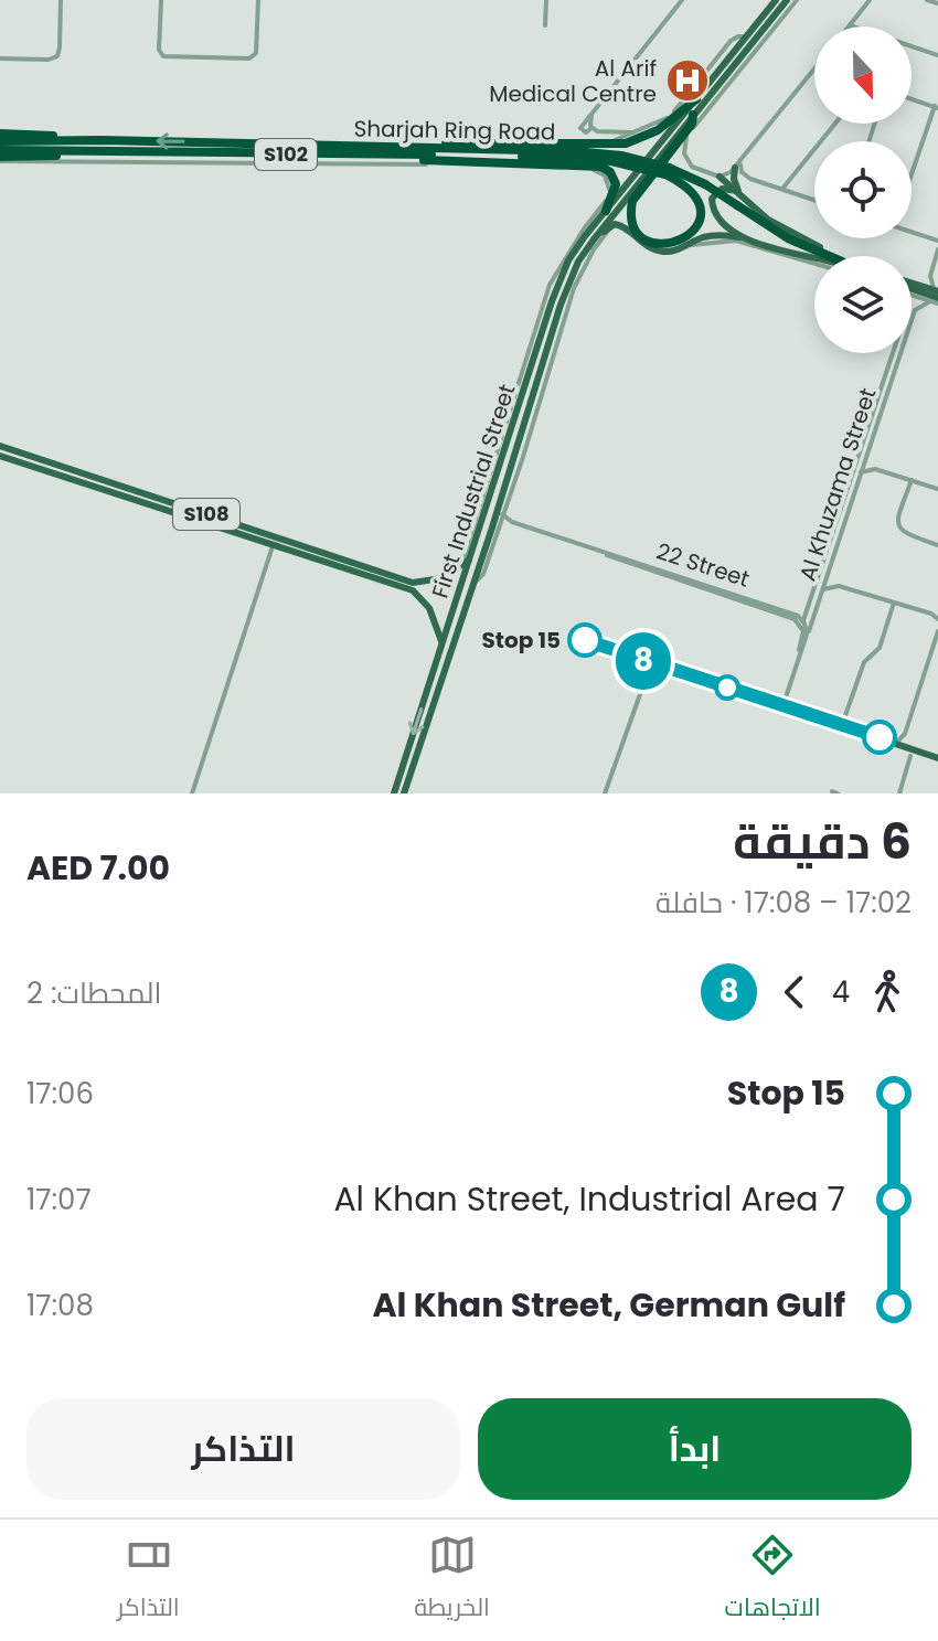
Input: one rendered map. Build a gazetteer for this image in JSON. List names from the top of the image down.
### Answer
{
  "streets": {
    "highway": ["Sharjah Ring Road", "S102"],
    "main road": ["First Industrial Street", "S108"],
    "street": ["Al Khuzama Street", "22 Street"]
  },
  "crossings": [
    ["Sharjah Ring Road", "S102"],
    ["Al Khuzama Street", "22 Street"],
    ["First Industrial Street", "22 Street"]
  ],
  "places": {
    "hospital": ["Al Arif Medical Centre"],
    "other": ["Stop 15"]
  },
  "lines": ["bus line 8"],
  "north": "bottom",
  "page": {
    "on_map": "8",
    "heading": ["6 دقيقة", "17:02 – 17:08 · حافلة", "AED 7.00"],
    "legs": ["4", "8", "المحطات: 2"],
    "list": [
      {
        "name": "Stop 15",
        "value": "17:06"
      },
      {
        "name": "Al Khan Street, Industrial Area 7",
        "value": "17:07"
      },
      {
        "name": "Al Khan Street, German Gulf",
        "value": "17:08"
      }
    ],
    "buttons": ["ابدأ", "التذاكر"],
    "tabs": ["الاتجاهات", "الخريطة", "التذاكر"]
  }
}
